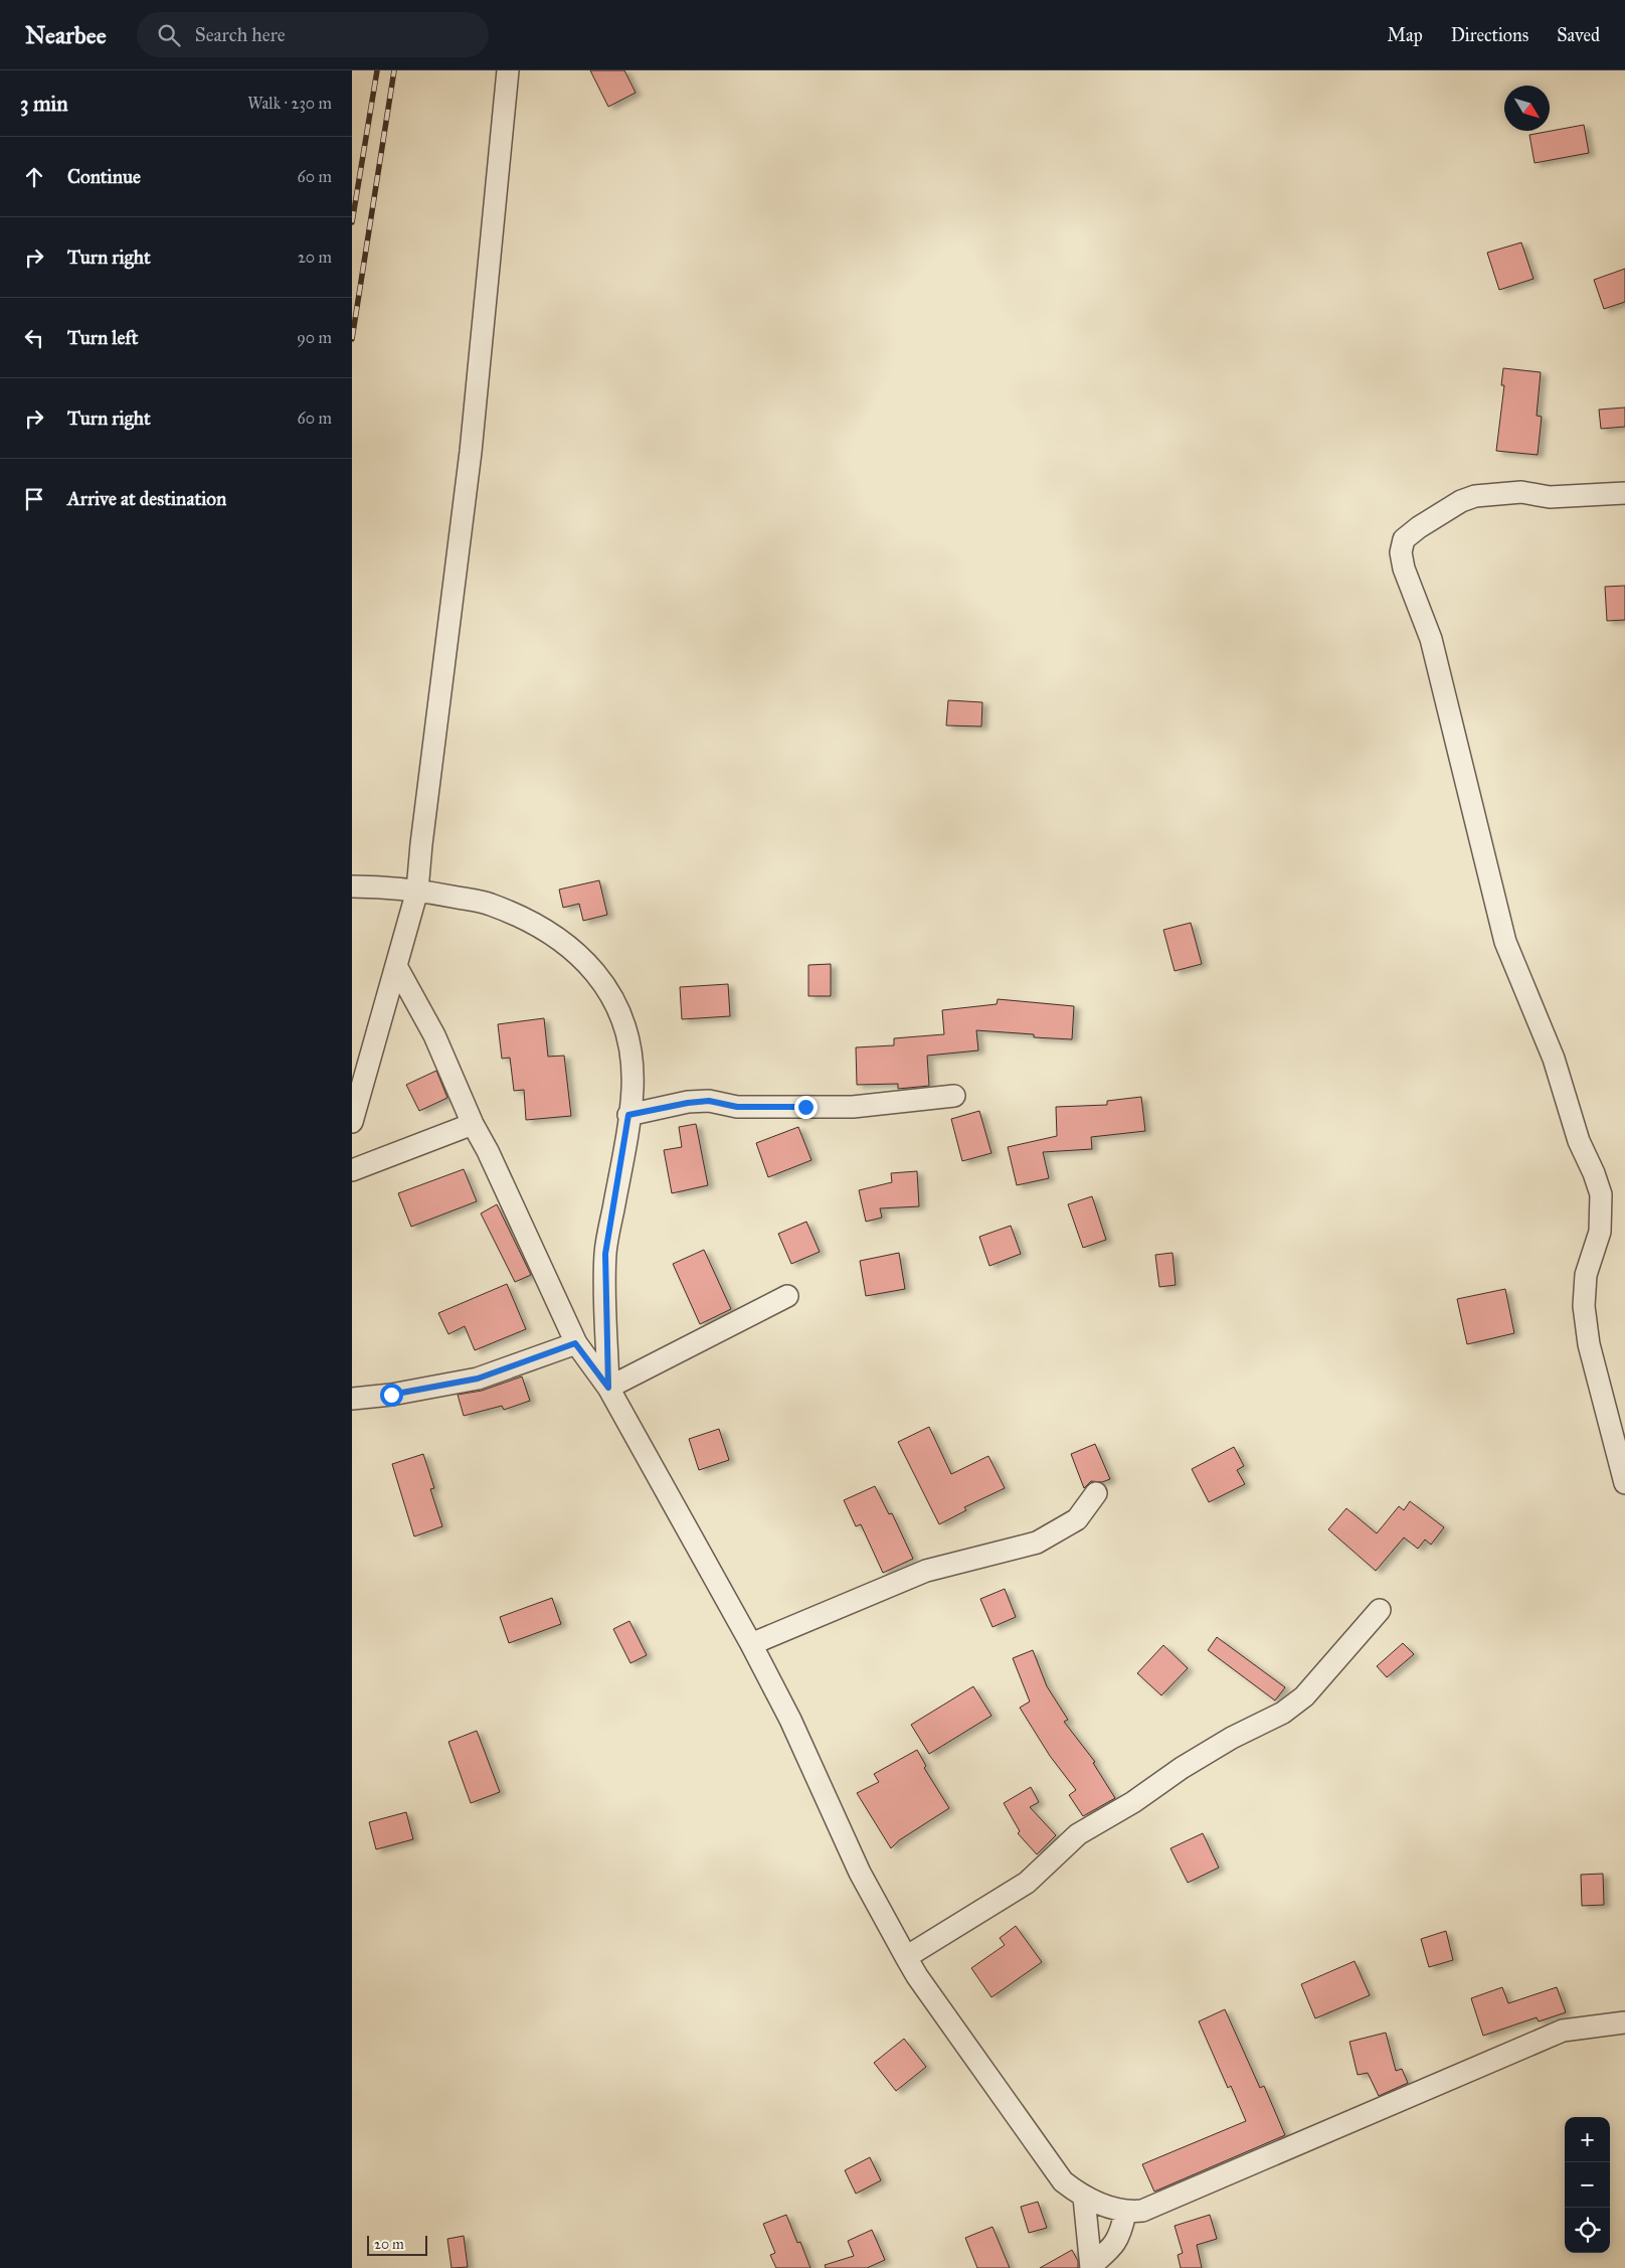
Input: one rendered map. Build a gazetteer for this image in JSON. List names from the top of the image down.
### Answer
{
  "scale_bar": "20 m",
  "north": "bottom right",
  "page": {
    "header": "Nearbee",
    "search": "Search here",
    "nav": ["Map", "Directions", "Saved"],
    "heading": ["3 min", "Walk · 230 m"],
    "list": [
      ["Continue", "60 m"],
      ["Turn right", "20 m"],
      ["Turn left", "90 m"],
      ["Turn right", "60 m"],
      "Arrive at destination"
    ],
    "map_buttons": ["+", "−"],
    "scale": "20 m"
  }
}
